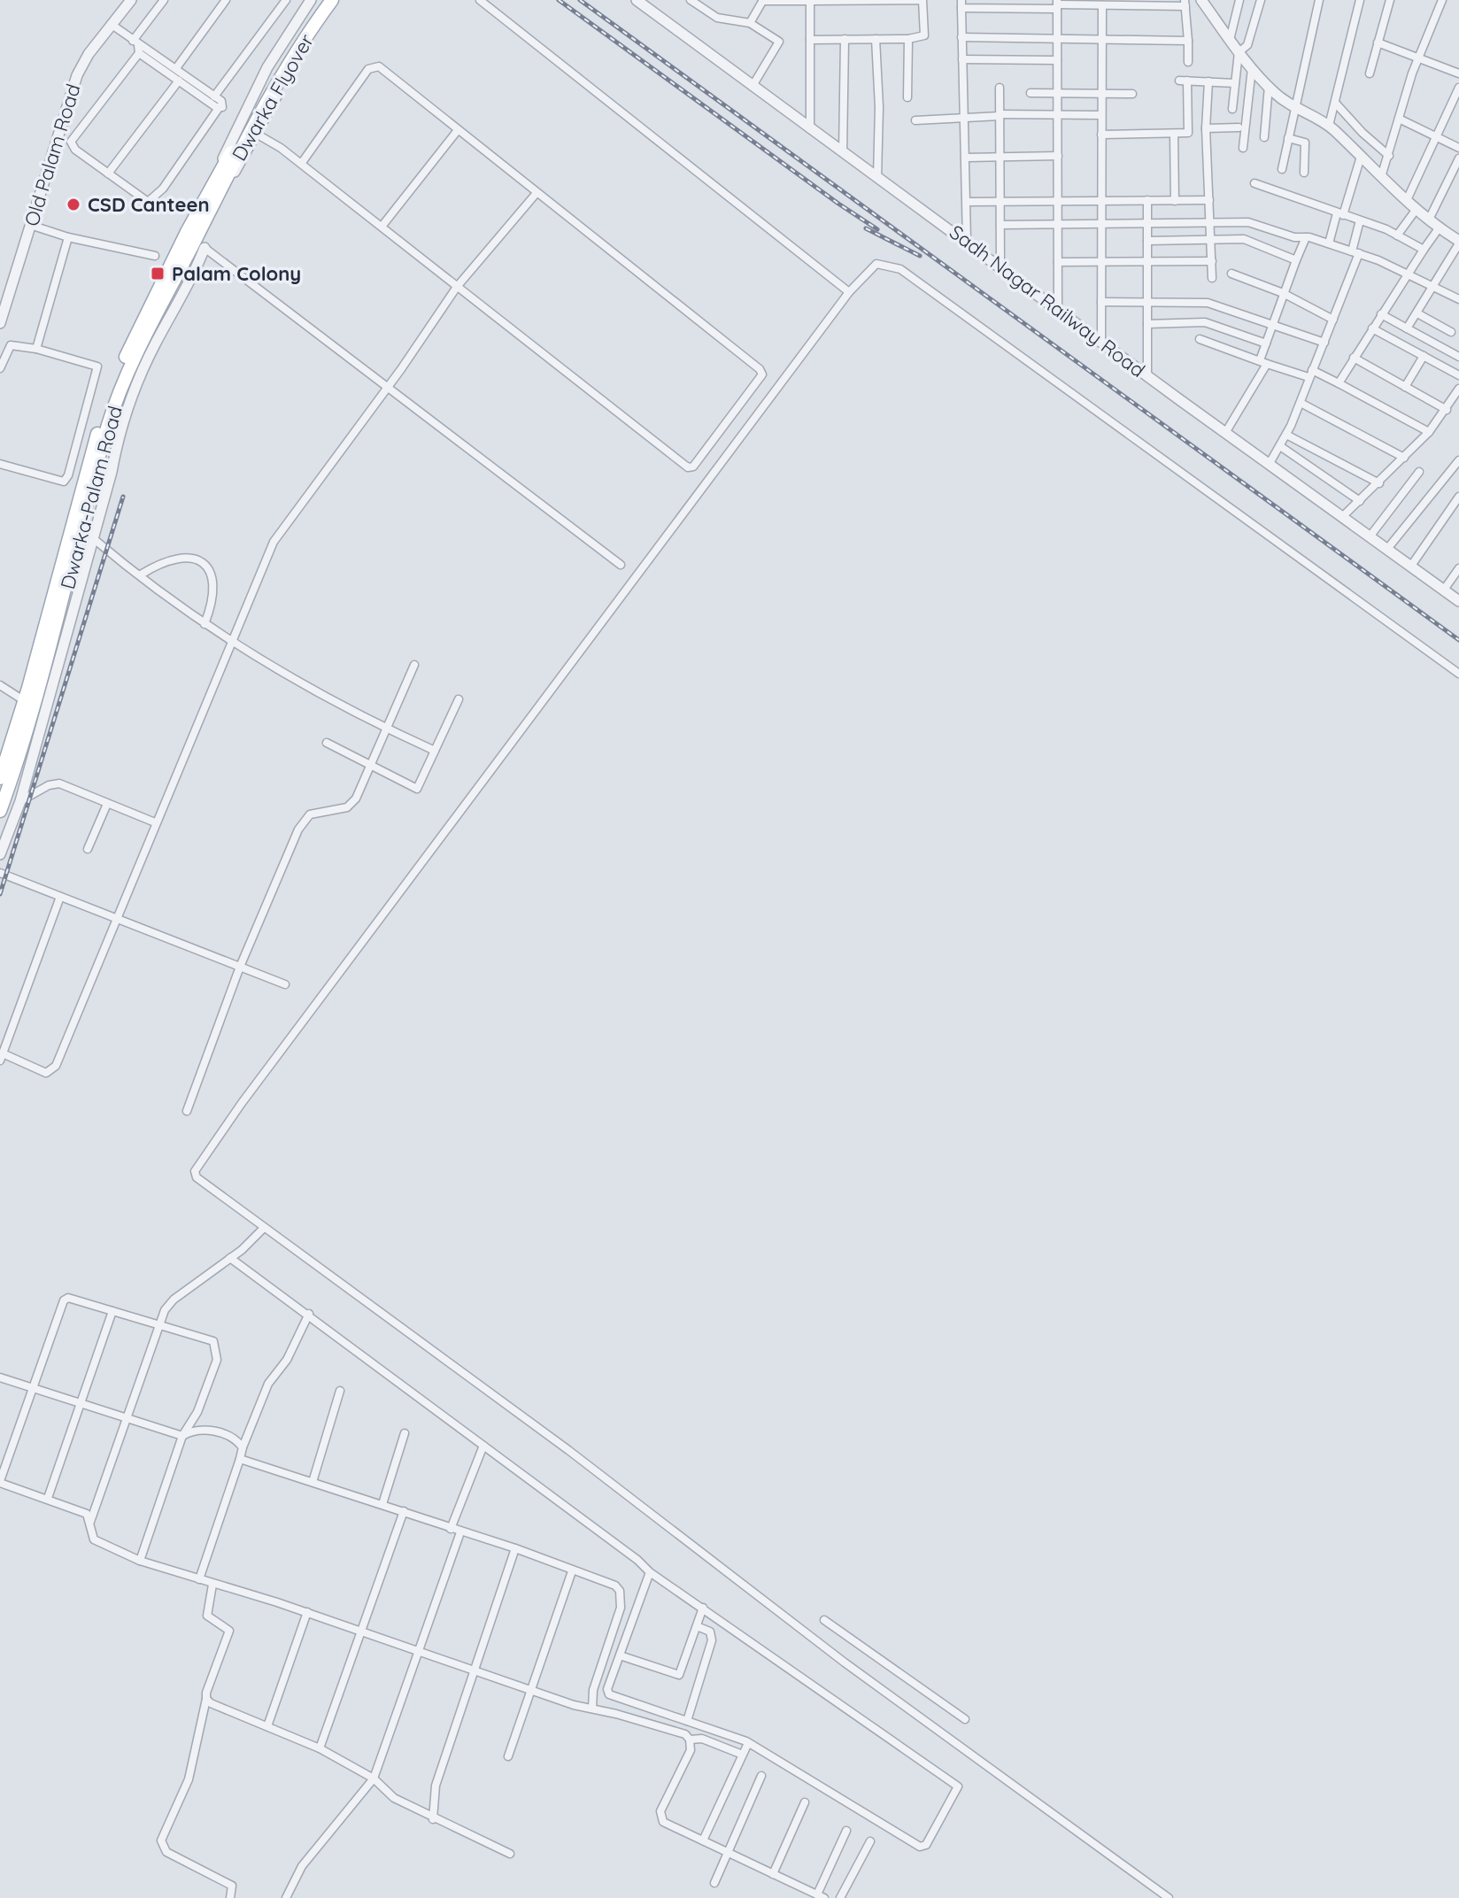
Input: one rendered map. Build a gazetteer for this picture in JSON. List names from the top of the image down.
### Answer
{
  "streets": {
    "main road": ["Dwarka Flyover", "Dwarka-Palam Road"],
    "street": ["Old Palam Road", "Sadh Nagar Railway Road"]
  },
  "crossings": [
    ["Dwarka Flyover", "Dwarka-Palam Road"]
  ],
  "places": {
    "other": ["CSD Canteen"],
    "transit": ["Palam Colony"]
  }
}
